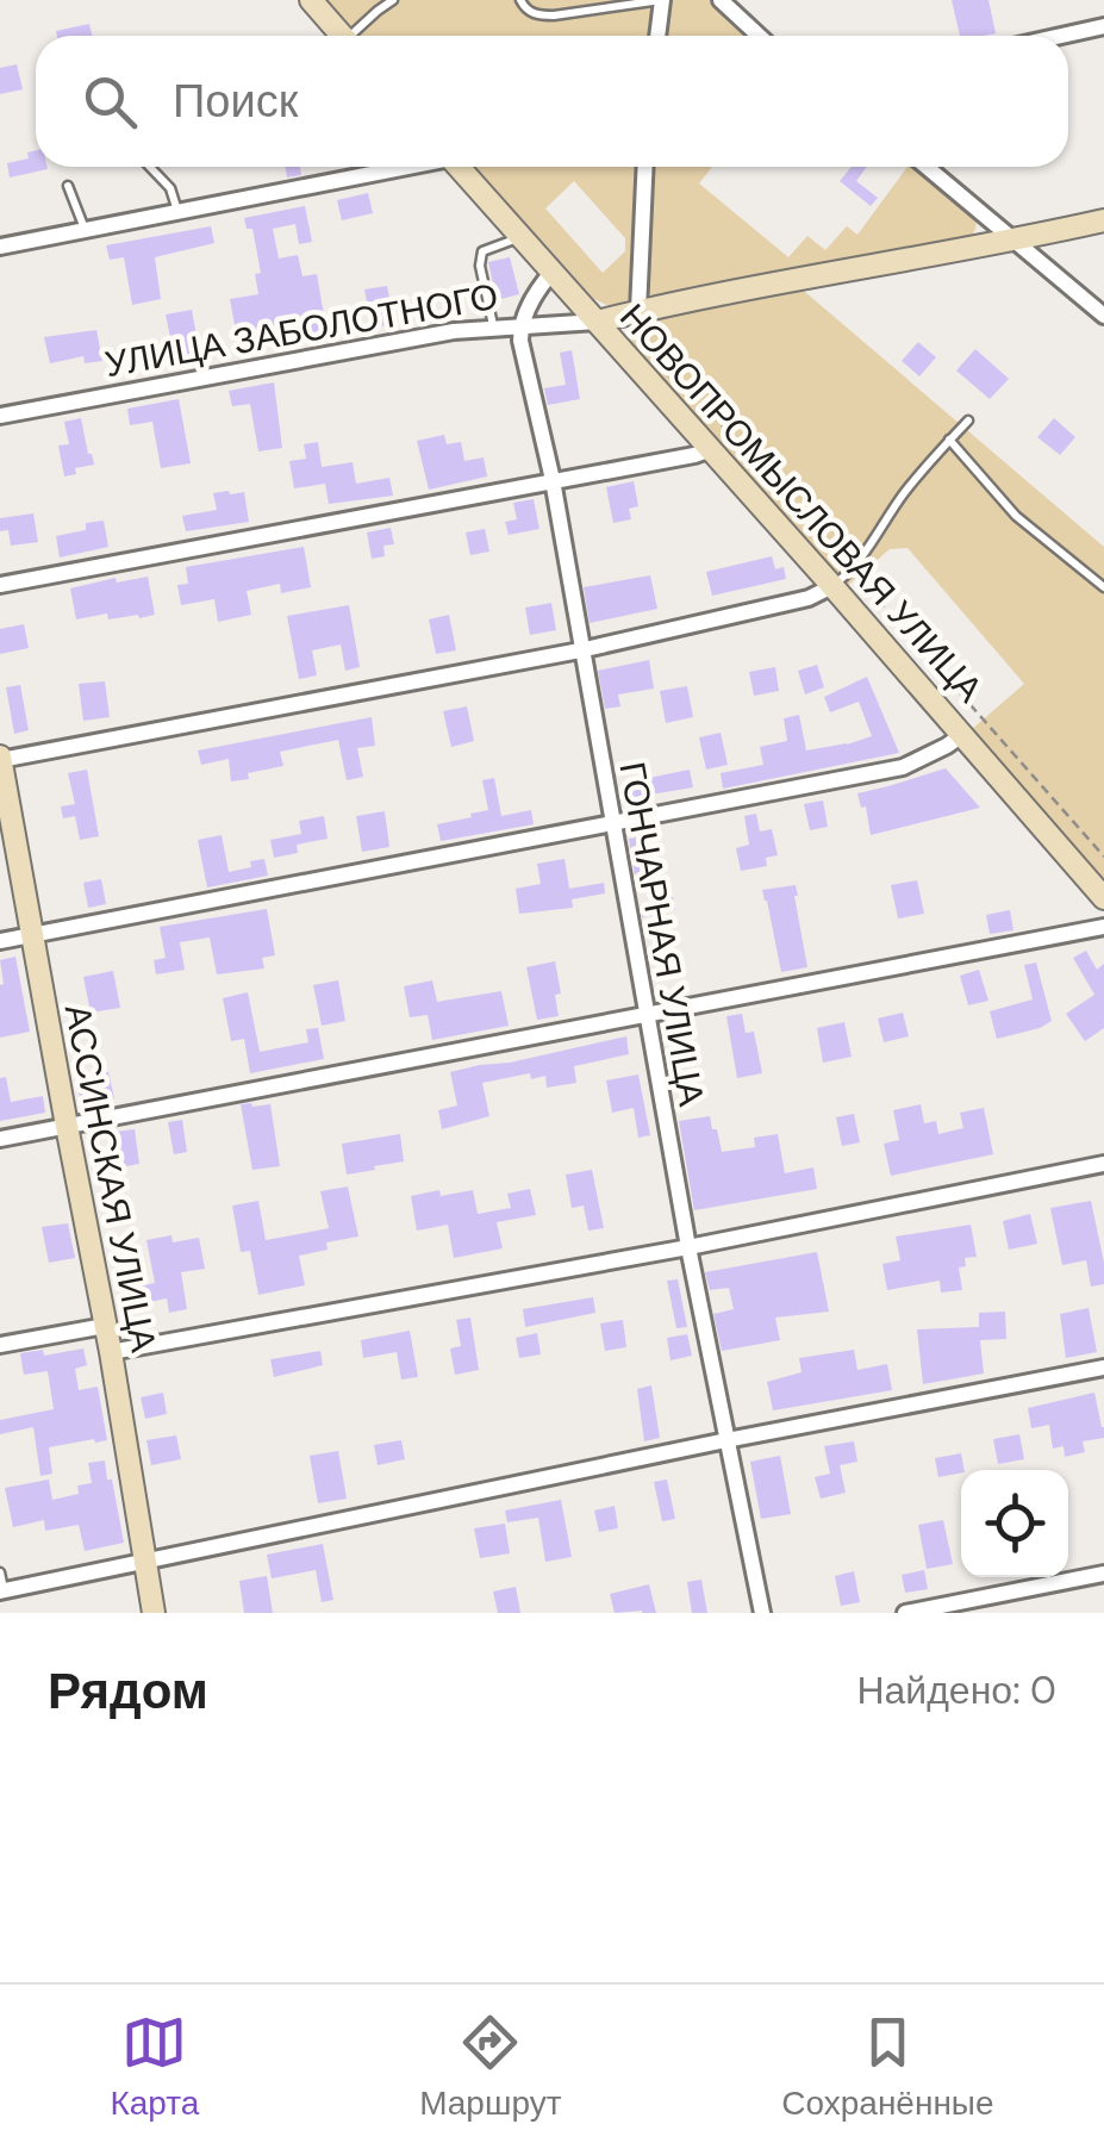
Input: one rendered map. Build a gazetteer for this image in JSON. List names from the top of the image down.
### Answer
{
  "streets": {
    "street": [
      "УЛИЦА ЗАБОЛОТНОГО",
      "НОВОПРОМЫСЛОВАЯ УЛИЦА",
      "ГОНЧАРНАЯ УЛИЦА",
      "АССИНСКАЯ УЛИЦА"
    ]
  },
  "crossings": [
    ["УЛИЦА ЗАБОЛОТНОГО", "НОВОПРОМЫСЛОВАЯ УЛИЦА"],
    ["УЛИЦА ЗАБОЛОТНОГО", "ГОНЧАРНАЯ УЛИЦА"]
  ],
  "page": {
    "search": "Поиск",
    "heading": ["Рядом", "Найдено: 0"],
    "nav": ["Карта", "Маршрут", "Сохранённые"]
  }
}
